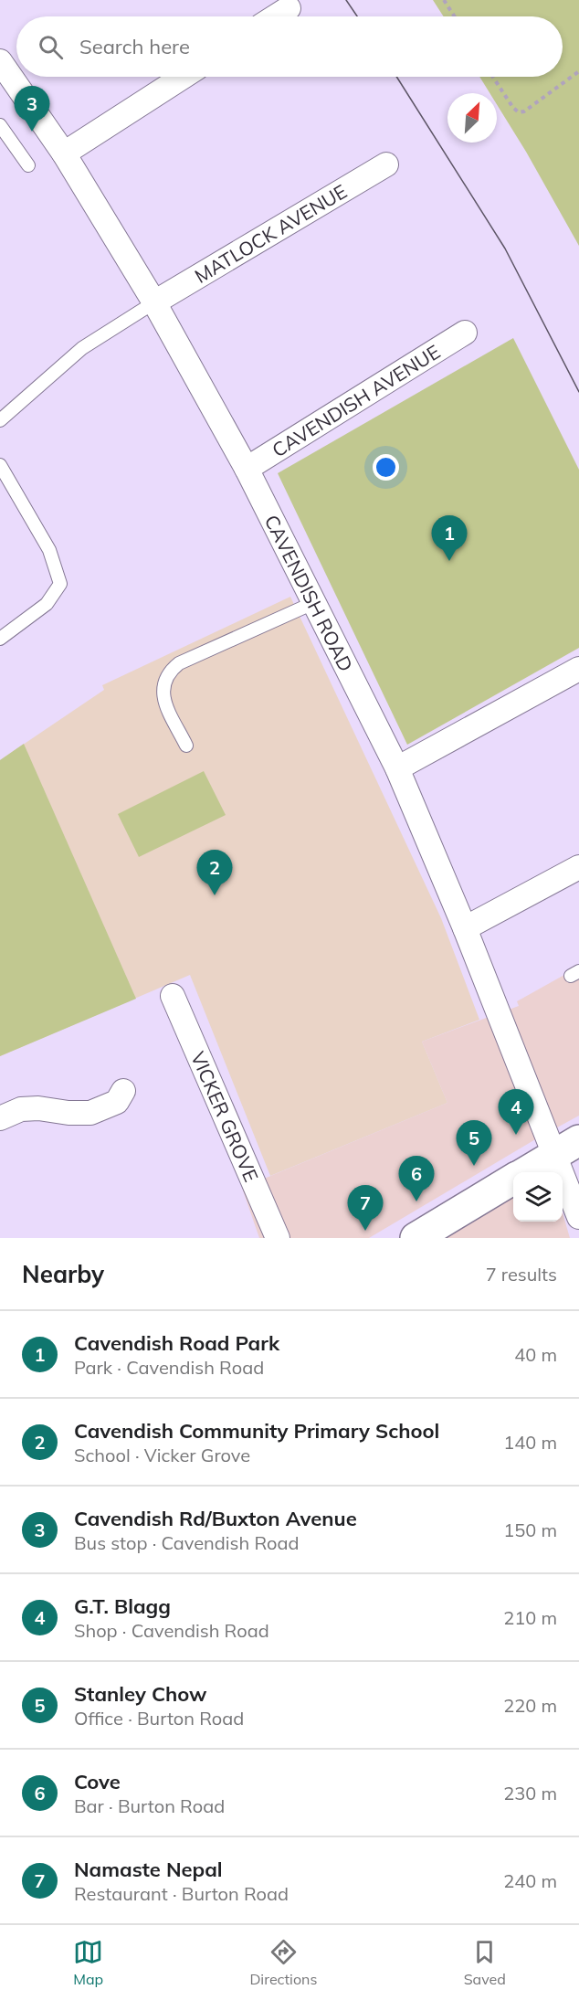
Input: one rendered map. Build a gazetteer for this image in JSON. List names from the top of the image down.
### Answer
{
  "streets": {
    "street": [
      "MATLOCK AVENUE",
      "CAVENDISH AVENUE",
      "CAVENDISH ROAD",
      "VICKER GROVE"
    ]
  },
  "crossings": [
    ["MATLOCK AVENUE", "CAVENDISH ROAD"],
    ["CAVENDISH AVENUE", "CAVENDISH ROAD"]
  ],
  "north": "top right",
  "page": {
    "search": "Search here",
    "pins": [
      "3",
      "1",
      "2",
      "4",
      "5",
      "6",
      "7"
    ],
    "heading": ["Nearby", "7 results"],
    "list": [
      {
        "mark": "1",
        "name": "Cavendish Road Park",
        "note": "Park · Cavendish Road",
        "value": "40 m"
      },
      {
        "mark": "2",
        "name": "Cavendish Community Primary School",
        "note": "School · Vicker Grove",
        "value": "140 m"
      },
      {
        "mark": "3",
        "name": "Cavendish Rd/Buxton Avenue",
        "note": "Bus stop · Cavendish Road",
        "value": "150 m"
      },
      {
        "mark": "4",
        "name": "G.T. Blagg",
        "note": "Shop · Cavendish Road",
        "value": "210 m"
      },
      {
        "mark": "5",
        "name": "Stanley Chow",
        "note": "Office · Burton Road",
        "value": "220 m"
      },
      {
        "mark": "6",
        "name": "Cove",
        "note": "Bar · Burton Road",
        "value": "230 m"
      },
      {
        "mark": "7",
        "name": "Namaste Nepal",
        "note": "Restaurant · Burton Road",
        "value": "240 m"
      }
    ],
    "nav": ["Map", "Directions", "Saved"]
  }
}
